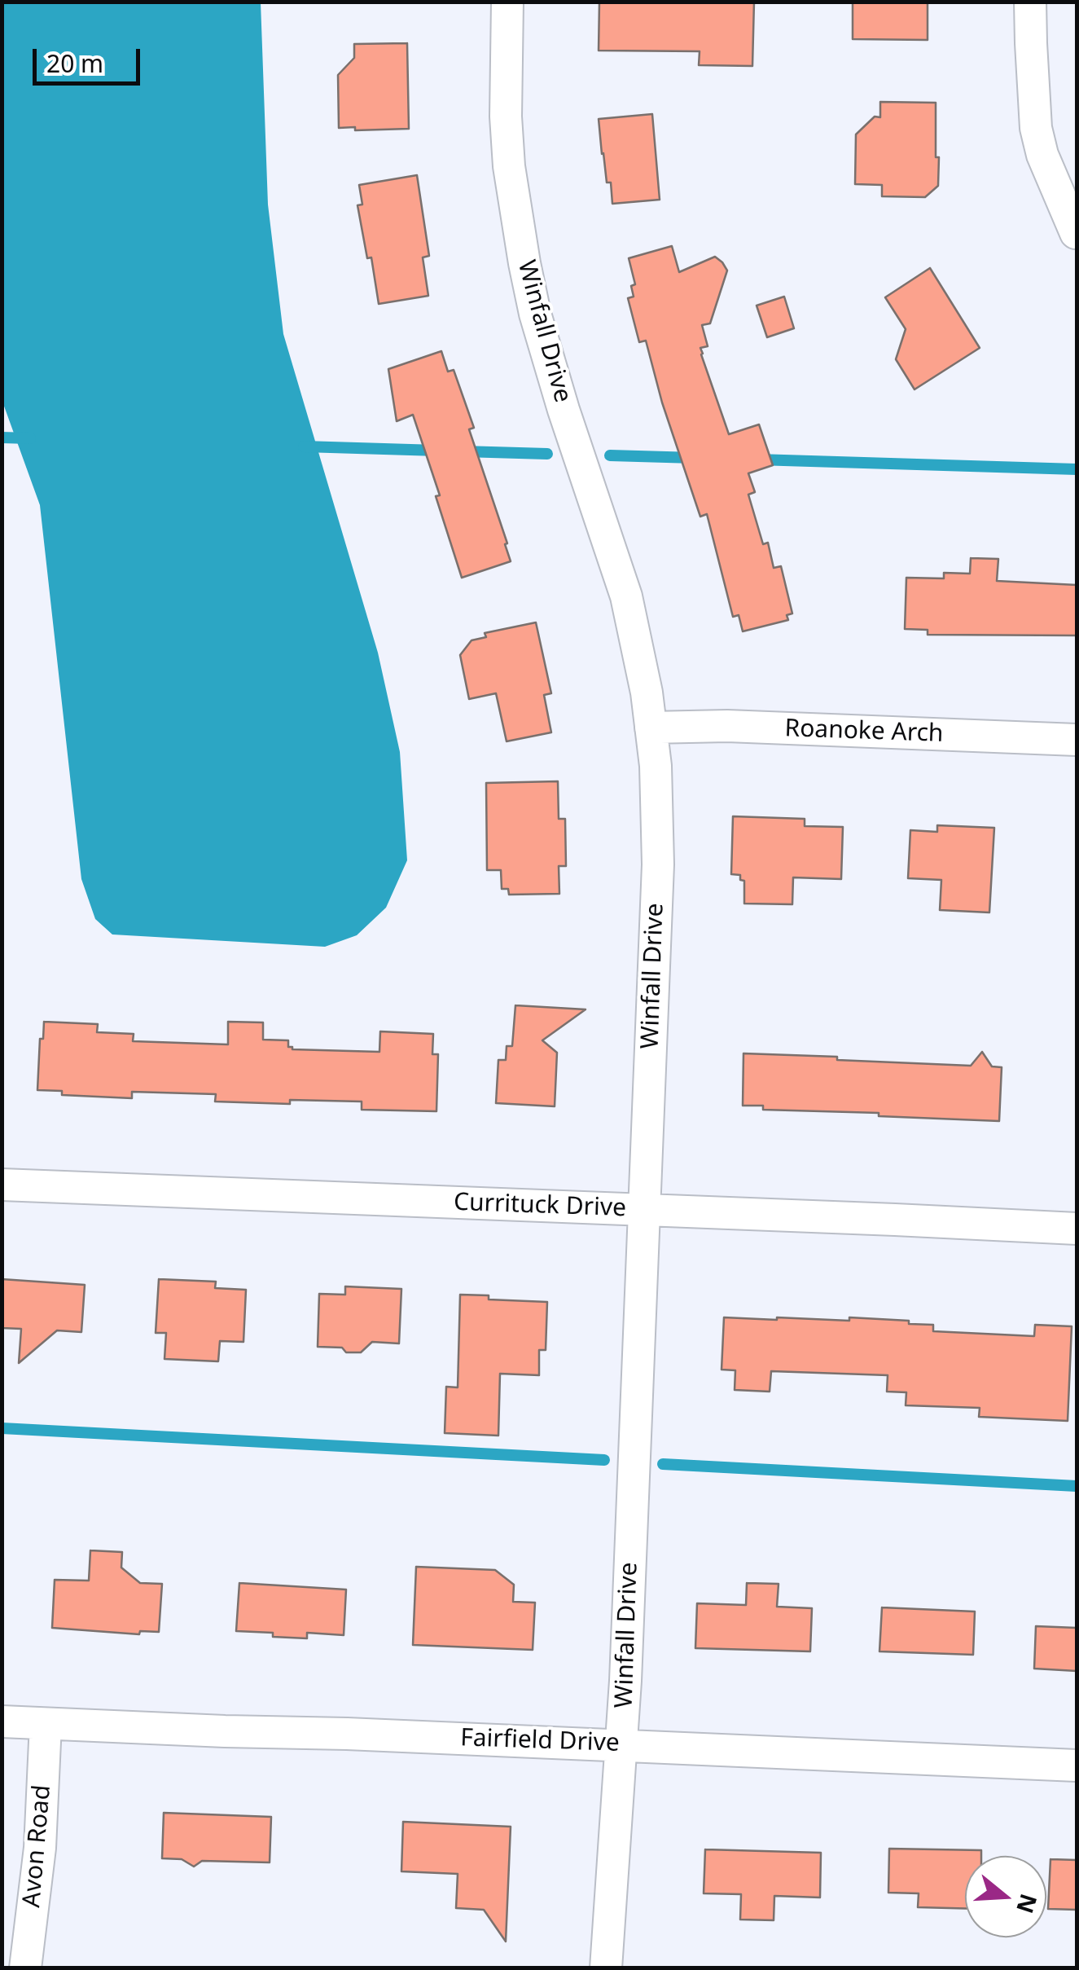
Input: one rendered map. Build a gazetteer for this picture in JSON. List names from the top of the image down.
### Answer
{
  "streets": {
    "street": [
      "Winfall Drive",
      "Roanoke Arch",
      "Currituck Drive",
      "Fairfield Drive",
      "Avon Road"
    ]
  },
  "crossings": [
    ["Winfall Drive", "Roanoke Arch"],
    ["Winfall Drive", "Currituck Drive"],
    ["Winfall Drive", "Fairfield Drive"],
    ["Fairfield Drive", "Avon Road"]
  ],
  "scale_bar": "20 m",
  "north": "right"
}
